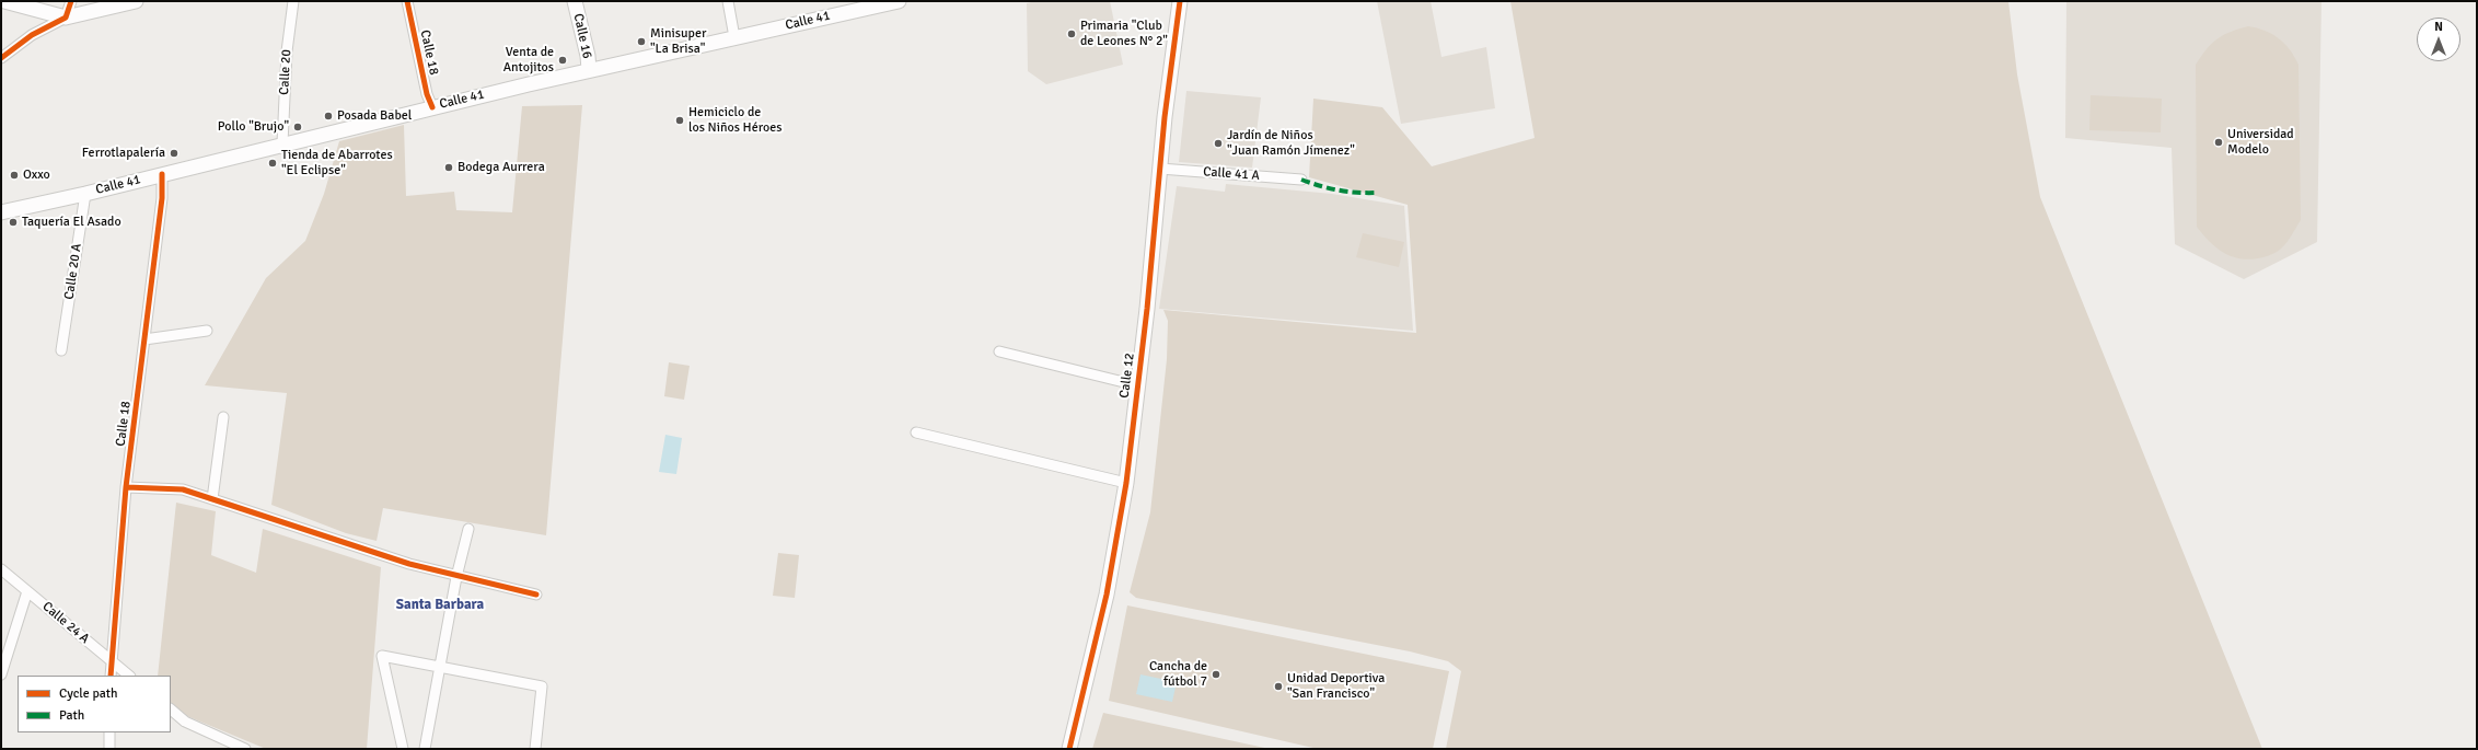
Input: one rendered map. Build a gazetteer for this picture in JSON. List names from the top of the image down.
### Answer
{
  "streets": {
    "main road": ["Calle 41", "Calle 16", "Calle 12"],
    "street": [
      "Calle 18",
      "Calle 20",
      "Calle 41 A",
      "Calle 20 A",
      "Calle 24 A"
    ]
  },
  "crossings": [
    ["Calle 41", "Calle 16"],
    ["Calle 41", "Calle 18"],
    ["Calle 41", "Calle 20"],
    ["Calle 41", "Calle 20 A"],
    ["Calle 18", "Calle 24 A"],
    ["Calle 41 A", "Calle 12"]
  ],
  "districts": ["Santa Barbara"],
  "places": [
    "Primaria \"Club de Leones N° 2\"",
    "Minisuper \"La Brisa\"",
    "Venta de Antojitos",
    "Posada Babel",
    "Hemiciclo de los Niños Héroes",
    "Pollo \"Brujo\"",
    "Universidad Modelo",
    "Jardín de Niños \"Juan Ramón Jímenez\"",
    "Ferrotlapalería",
    "Tienda de Abarrotes \"El Eclipse\"",
    "Bodega Aurrera",
    "Oxxo",
    "Taquería El Asado",
    "Cancha de fútbol 7",
    "Unidad Deportiva \"San Francisco\""
  ],
  "legend": ["Cycle path", "Path"],
  "north": "top"
}
